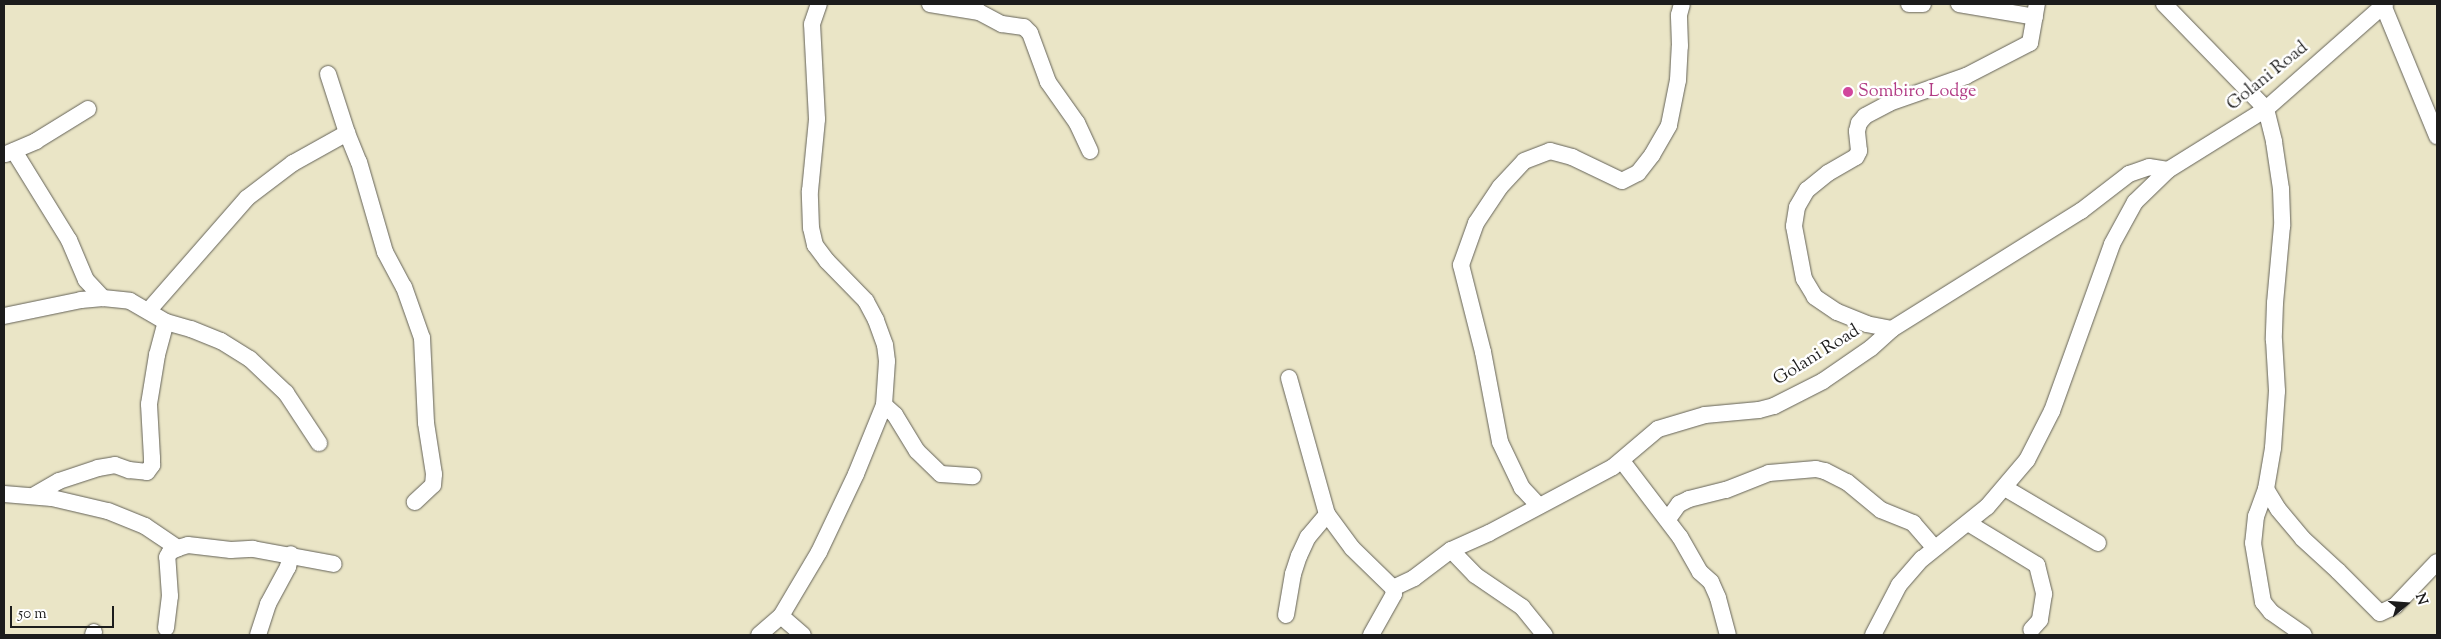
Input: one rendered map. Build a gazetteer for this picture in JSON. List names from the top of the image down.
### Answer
{
  "streets": {
    "street": ["Golani Road"]
  },
  "places": ["Sombiro Lodge"],
  "scale_bar": "50 m",
  "north": "right"
}
